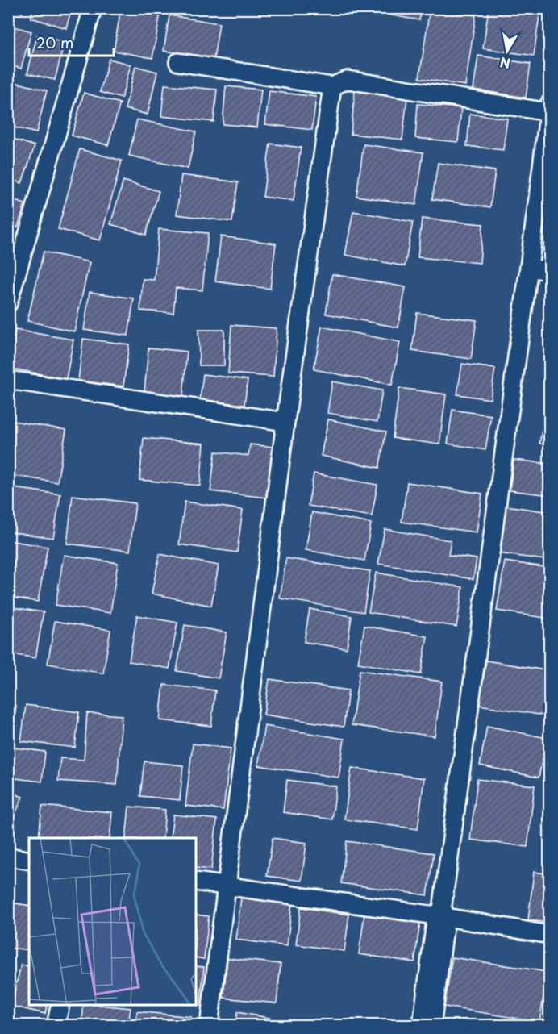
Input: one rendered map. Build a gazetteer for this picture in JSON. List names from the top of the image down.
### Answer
{
  "scale_bar": "20 m",
  "north": "bottom"
}
